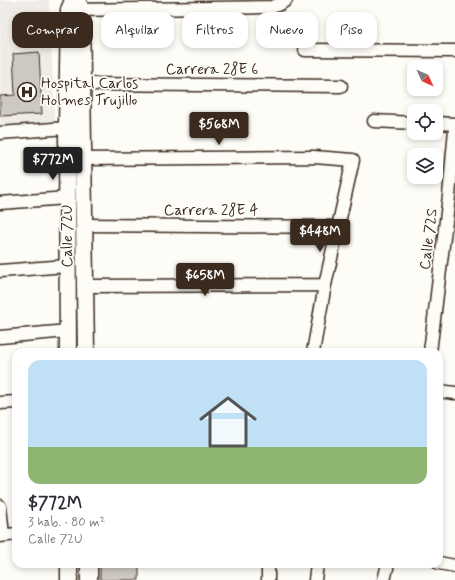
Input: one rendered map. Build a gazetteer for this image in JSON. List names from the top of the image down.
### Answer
{
  "streets": {
    "street": [
      "Carrera 28E 6",
      "Carrera 28E 4",
      "Calle 72U",
      "Calle 72S"
    ]
  },
  "crossings": [
    ["Carrera 28E 6", "Calle 72U"],
    ["Carrera 28E 4", "Calle 72U"]
  ],
  "places": {
    "hospital": ["Hospital Carlos Holmes Trujillo"]
  },
  "north": "bottom right",
  "page": {
    "chip": [
      "Comprar",
      "Alquilar",
      "Filtros",
      "Nuevo",
      "Piso"
    ],
    "price": [
      "$568M",
      "$772M",
      "$448M",
      "$658M"
    ],
    "list": [
      {
        "name": "$772M",
        "note": "3 hab. · 80 m² · Calle 72U"
      }
    ]
  }
}
